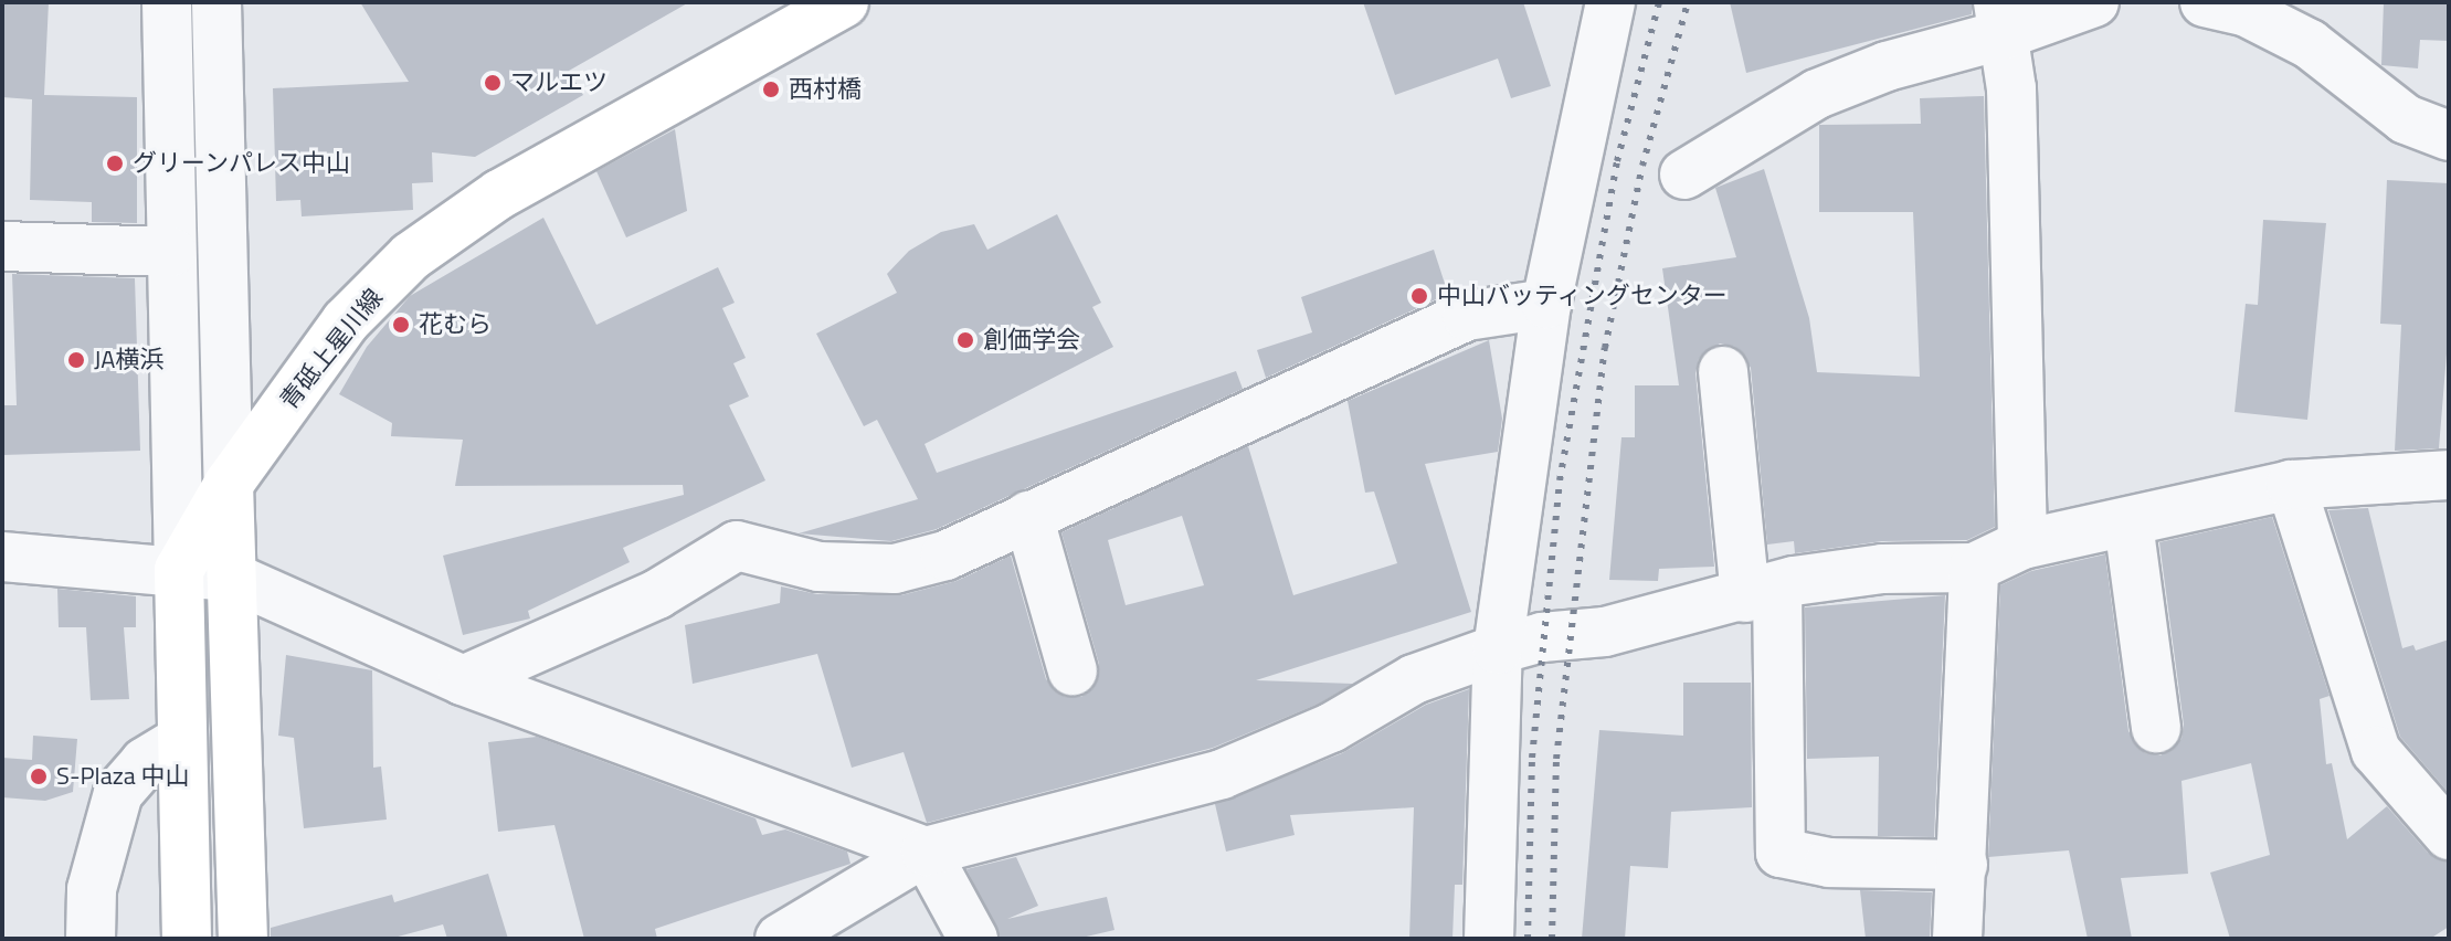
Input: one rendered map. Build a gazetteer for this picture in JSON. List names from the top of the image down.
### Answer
{
  "streets": {
    "main road": ["青砥上星川線"]
  },
  "places": [
    "マルエツ",
    "西村橋",
    "グリーンパレス中山",
    "中山バッティングセンター",
    "花むら",
    "創価学会",
    "JA横浜",
    "S-Plaza 中山"
  ]
}
